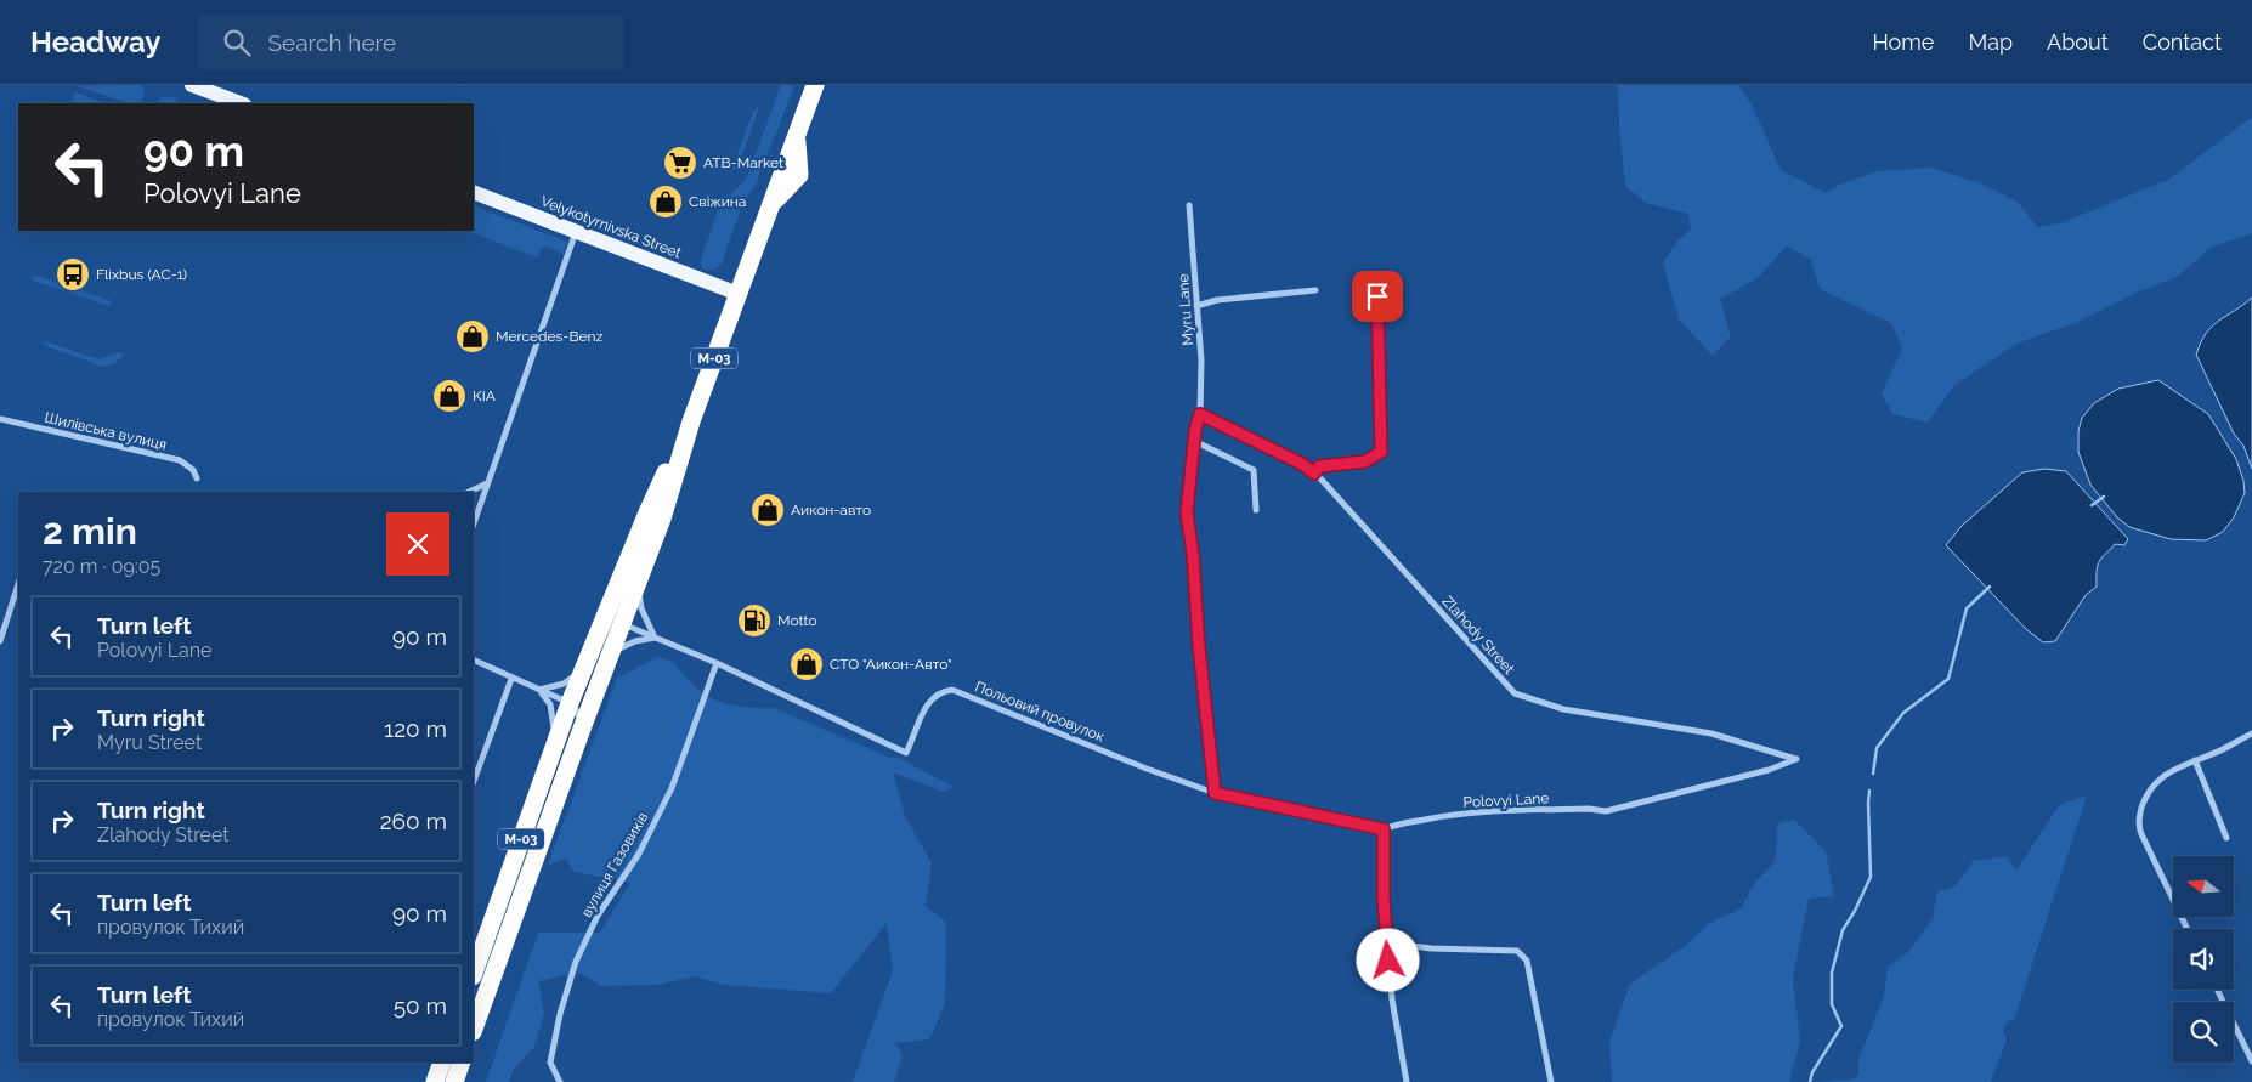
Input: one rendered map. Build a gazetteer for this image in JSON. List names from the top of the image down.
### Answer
{
  "streets": {
    "highway": ["М-03"],
    "main road": ["Velykotyrnivska Street"],
    "street": [
      "Myru Lane",
      "Шилівська вулиця",
      "Zlahody Street",
      "Польовий провулок",
      "Polovyi Lane",
      "вулиця Газовиків"
    ]
  },
  "crossings": [
    ["Velykotyrnivska Street", "М-03"],
    ["Myru Lane", "Zlahody Street"],
    ["Myru Lane", "Польовий провулок"],
    ["М-03", "Польовий провулок"],
    ["Zlahody Street", "Polovyi Lane"],
    ["Польовий провулок", "вулиця Газовиків"]
  ],
  "places": {
    "supermarket": ["ATB-Market"],
    "shop": [
      "Свіжина",
      "Mercedes-Benz",
      "KIA",
      "Аикон-авто",
      "СТО \"Аикон-Авто\""
    ],
    "bus stop": ["Flixbus (АС-1)"],
    "fuel station": ["Motto"]
  },
  "north": "left",
  "page": {
    "header": "Headway",
    "search": "Search here",
    "nav": [
      "Home",
      "Map",
      "About",
      "Contact"
    ],
    "turn": ["90 m", "Polovyi Lane"],
    "heading": ["2 min", "720 m · 09:05"],
    "list": [
      {
        "name": "Turn left",
        "note": "Polovyi Lane",
        "value": "90 m"
      },
      {
        "name": "Turn right",
        "note": "Myru Street",
        "value": "120 m"
      },
      {
        "name": "Turn right",
        "note": "Zlahody Street",
        "value": "260 m"
      },
      {
        "name": "Turn left",
        "note": "провулок Тихий",
        "value": "90 m"
      },
      {
        "name": "Turn left",
        "note": "провулок Тихий",
        "value": "50 m"
      }
    ]
  }
}
